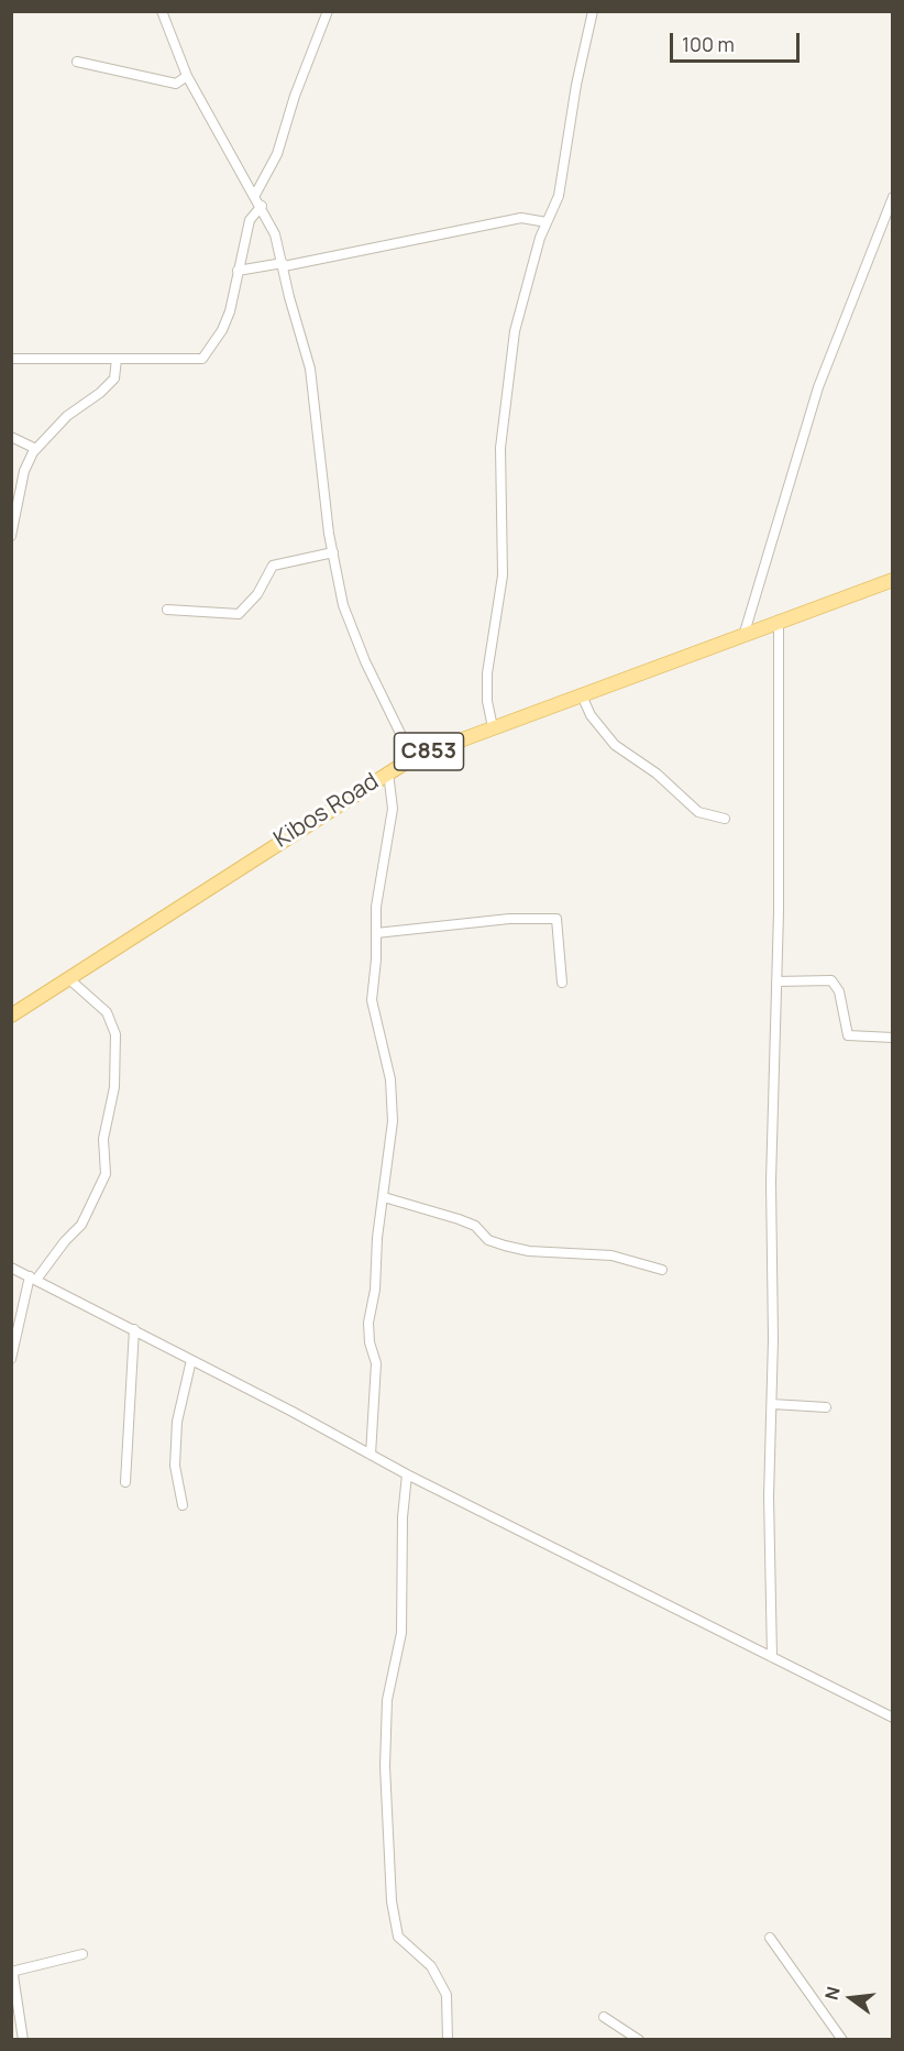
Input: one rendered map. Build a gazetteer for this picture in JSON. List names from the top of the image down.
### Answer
{
  "streets": {
    "main road": ["C853", "Kibos Road"]
  },
  "scale_bar": "100 m",
  "north": "left"
}
